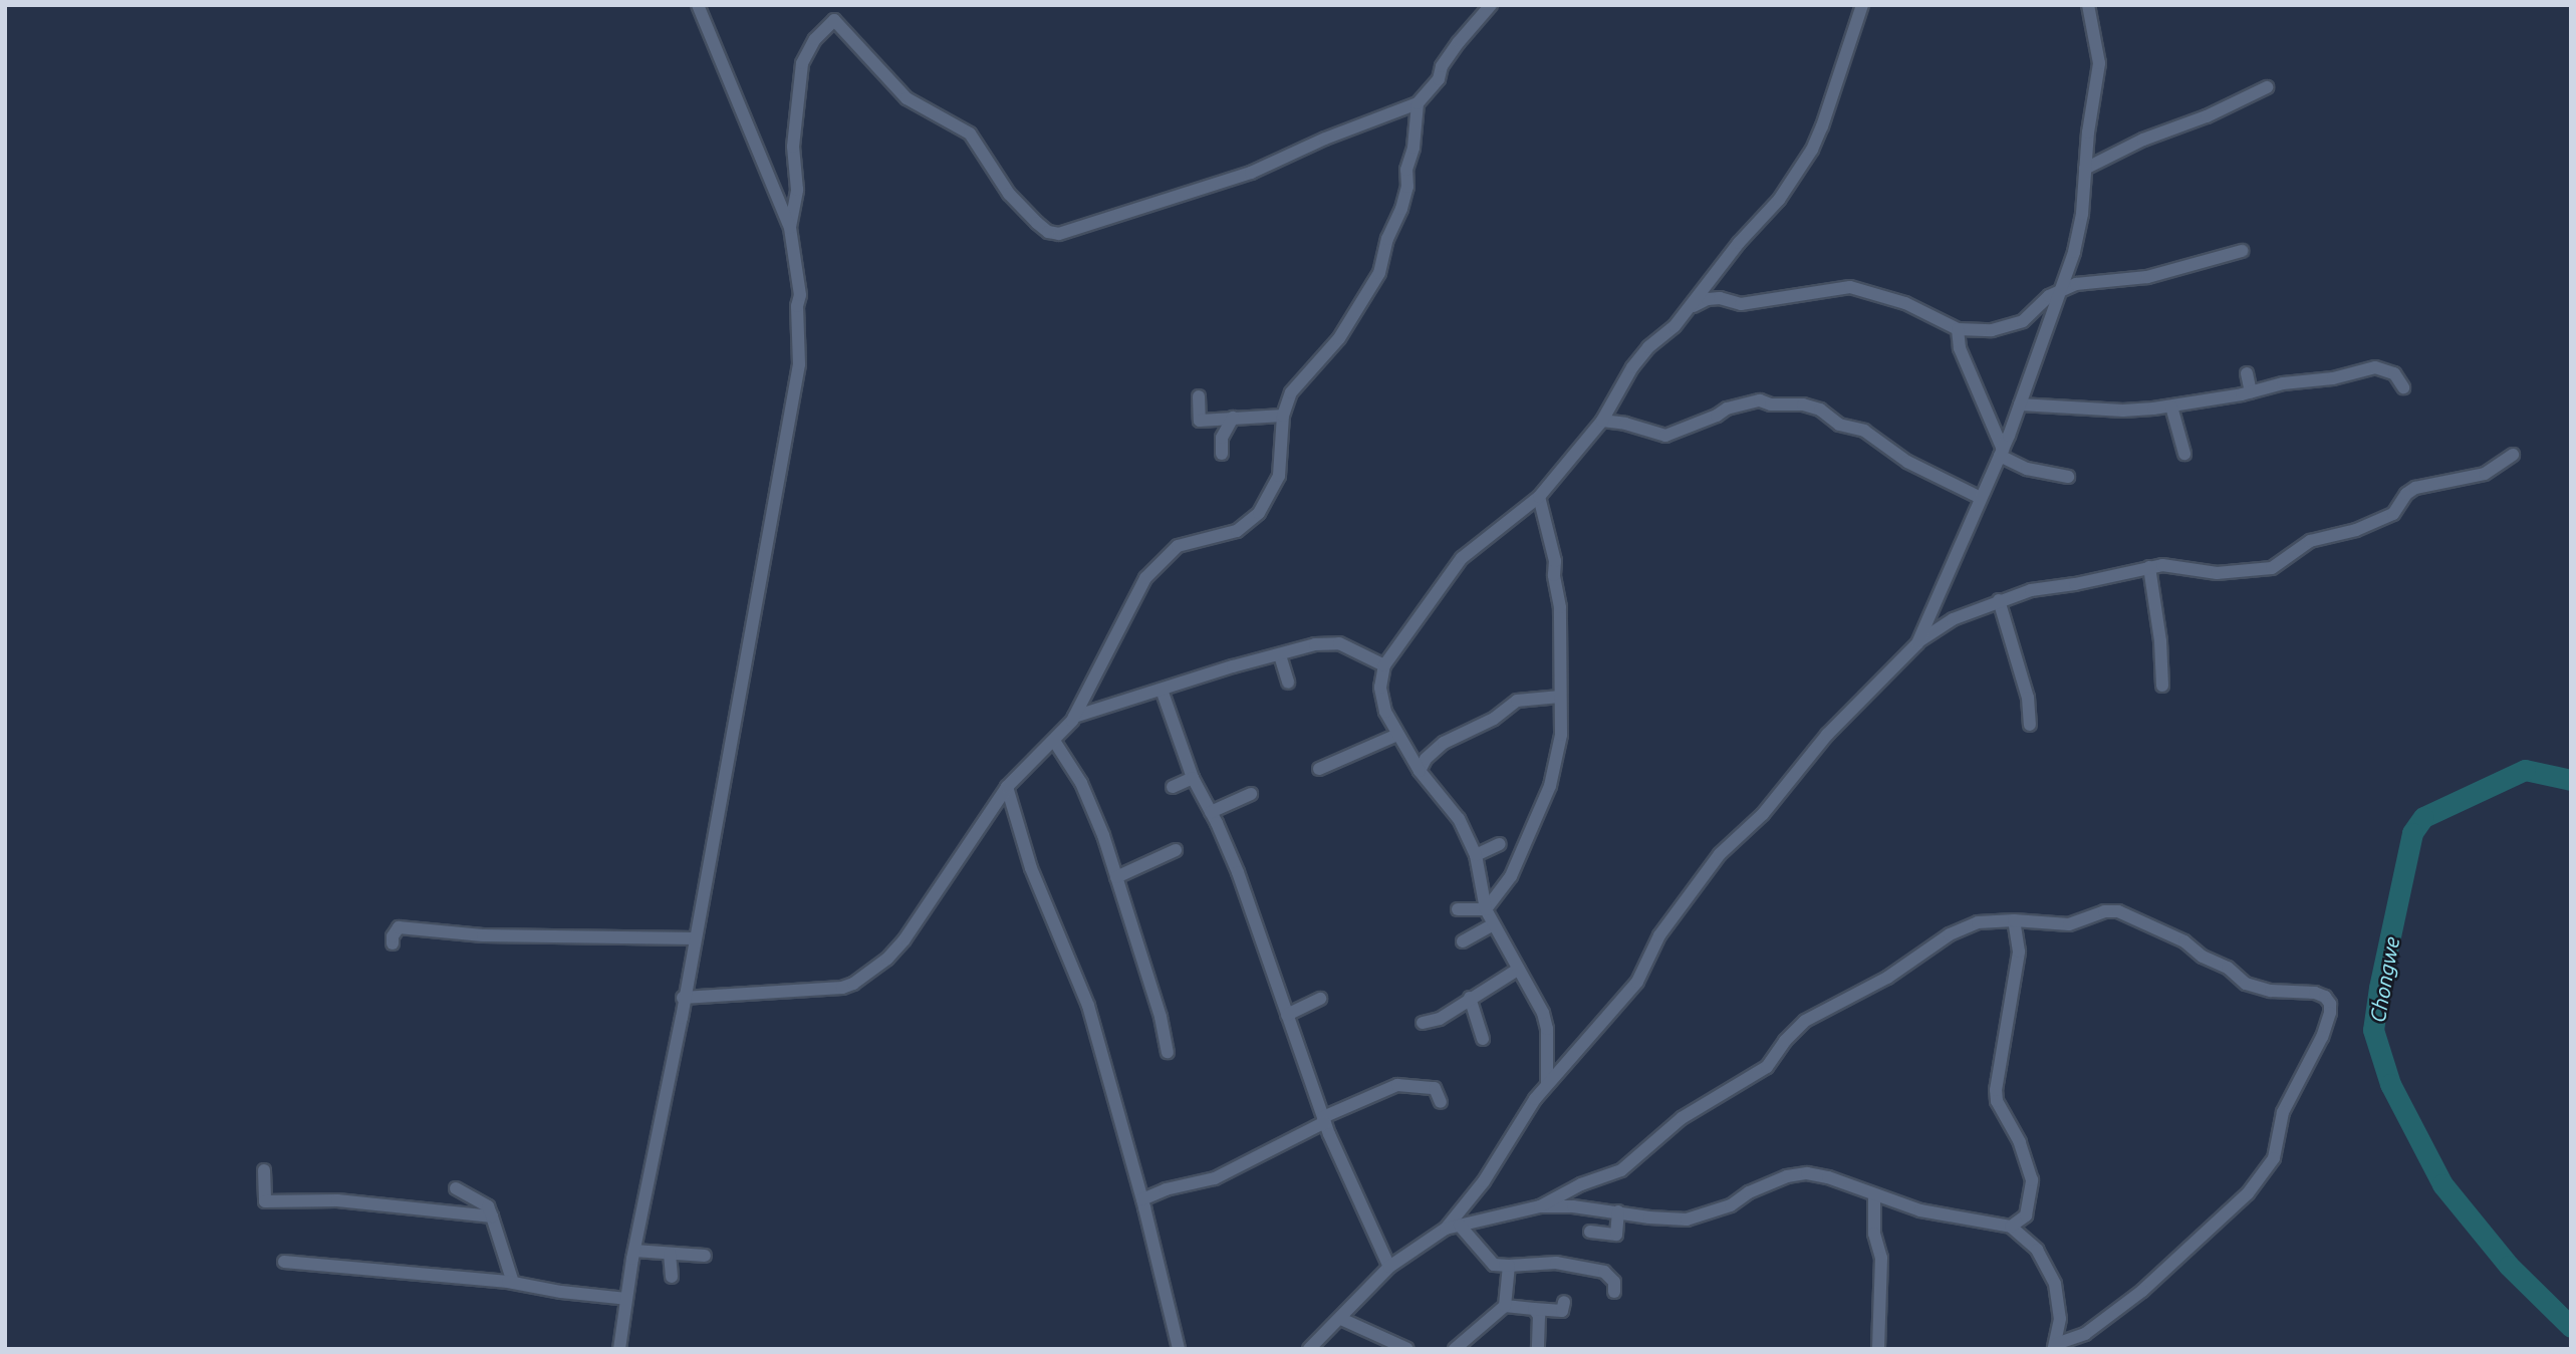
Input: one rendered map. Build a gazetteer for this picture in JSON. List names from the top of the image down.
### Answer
{
  "water": ["Chongwe"]
}
